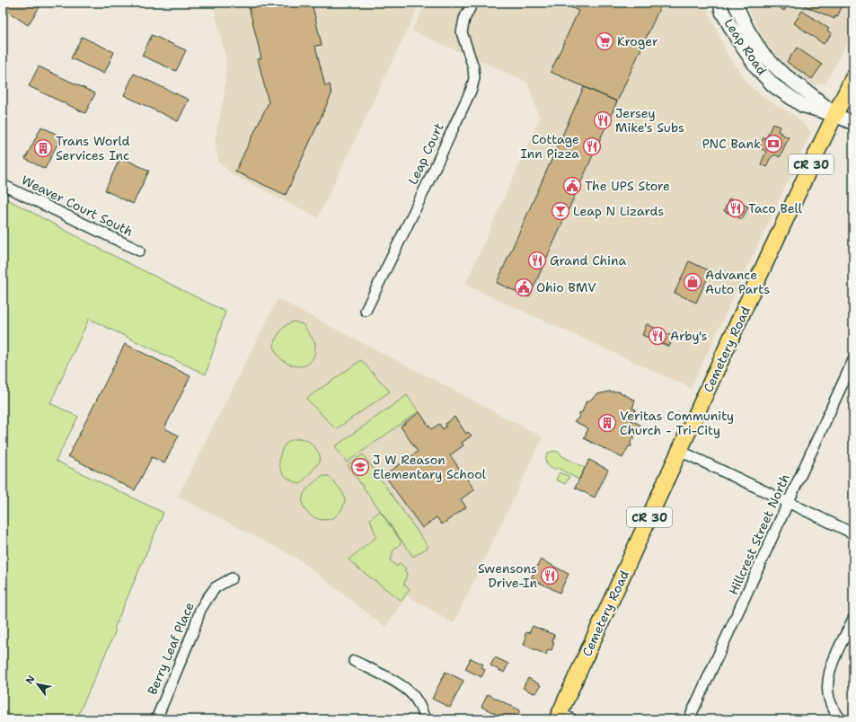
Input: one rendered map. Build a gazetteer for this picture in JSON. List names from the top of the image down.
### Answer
{
  "streets": {
    "main road": ["CR 30", "Cemetery Road"],
    "street": [
      "Leap Road",
      "Leap Court",
      "Weaver Court South",
      "Hillcrest Street North",
      "Berry Leaf Place"
    ]
  },
  "crossings": [
    ["Leap Road", "Cemetery Road"]
  ],
  "places": {
    "supermarket": ["Kroger"],
    "restaurant": [
      "Jersey Mike's Subs",
      "Cottage Inn Pizza",
      "Taco Bell",
      "Grand China",
      "Arby's",
      "Swensons Drive-In"
    ],
    "bank": ["PNC Bank"],
    "building": ["Trans World Services Inc", "Veritas Community Church - Tri-City"],
    "public building": ["The UPS Store", "Ohio BMV"],
    "bar": ["Leap N Lizards"],
    "shop": ["Advance Auto Parts"],
    "school or university": ["J W Reason Elementary School"]
  },
  "north": "top left"
}
